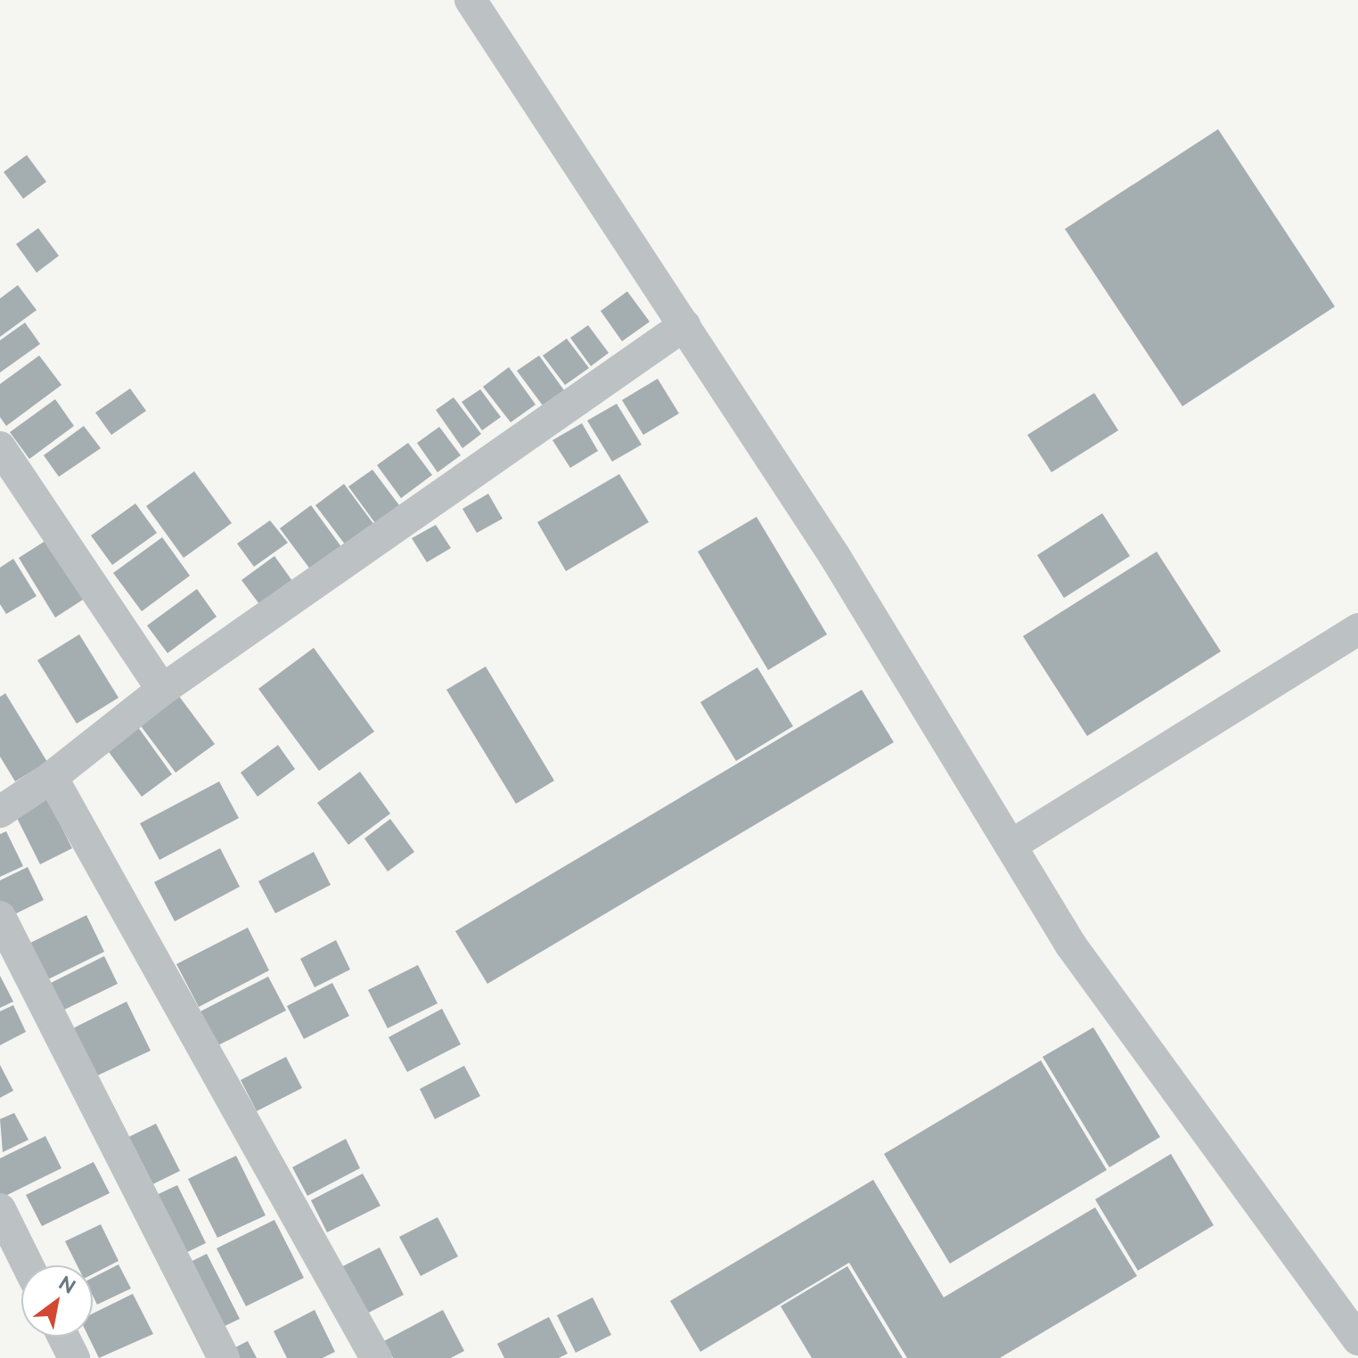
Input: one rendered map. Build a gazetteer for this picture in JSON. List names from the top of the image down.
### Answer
{
  "north": "top right"
}
